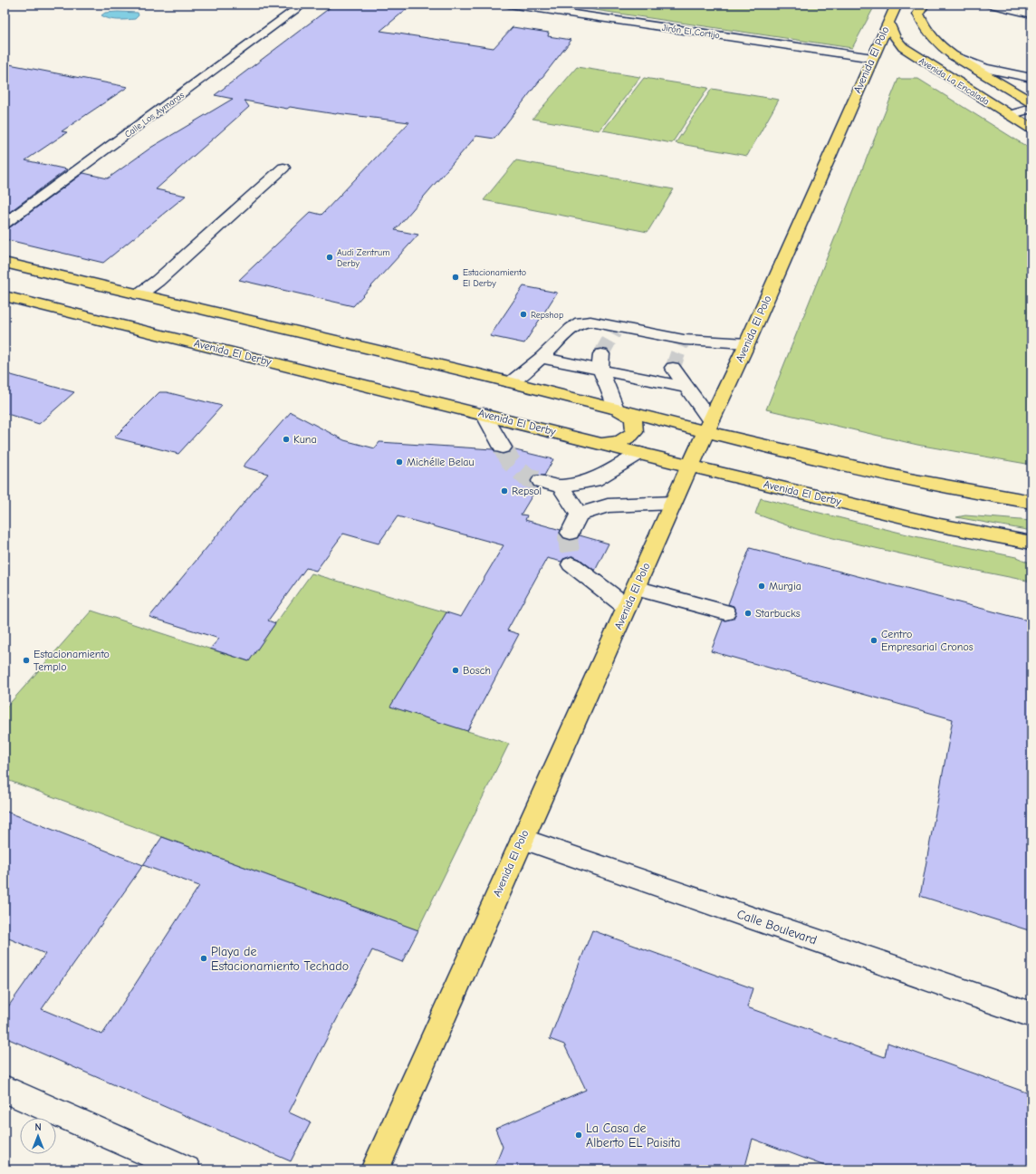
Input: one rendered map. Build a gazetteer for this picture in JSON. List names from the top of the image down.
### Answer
{
  "streets": {
    "main road": ["Avenida El Polo", "Avenida La Encalada", "Avenida El Derby"],
    "street": ["Jirón El Cortijo", "Calle Los Aymaras", "Calle Boulevard"]
  },
  "crossings": [
    ["Jirón El Cortijo", "Avenida El Polo"],
    ["Avenida El Polo", "Avenida La Encalada"],
    ["Avenida El Polo", "Avenida El Derby"],
    ["Avenida El Polo", "Calle Boulevard"]
  ],
  "places": [
    "Audi Zentrum Derby",
    "Estacionamiento El Derby",
    "Repshop",
    "Kuna",
    "Michélle Belau",
    "Repsol",
    "Murgia",
    "Starbucks",
    "Centro Empresarial Cronos",
    "Estacionamiento Templo",
    "Bosch",
    "Playa de Estacionamiento Techado",
    "La Casa de Alberto EL Paisita"
  ],
  "north": "top"
}
